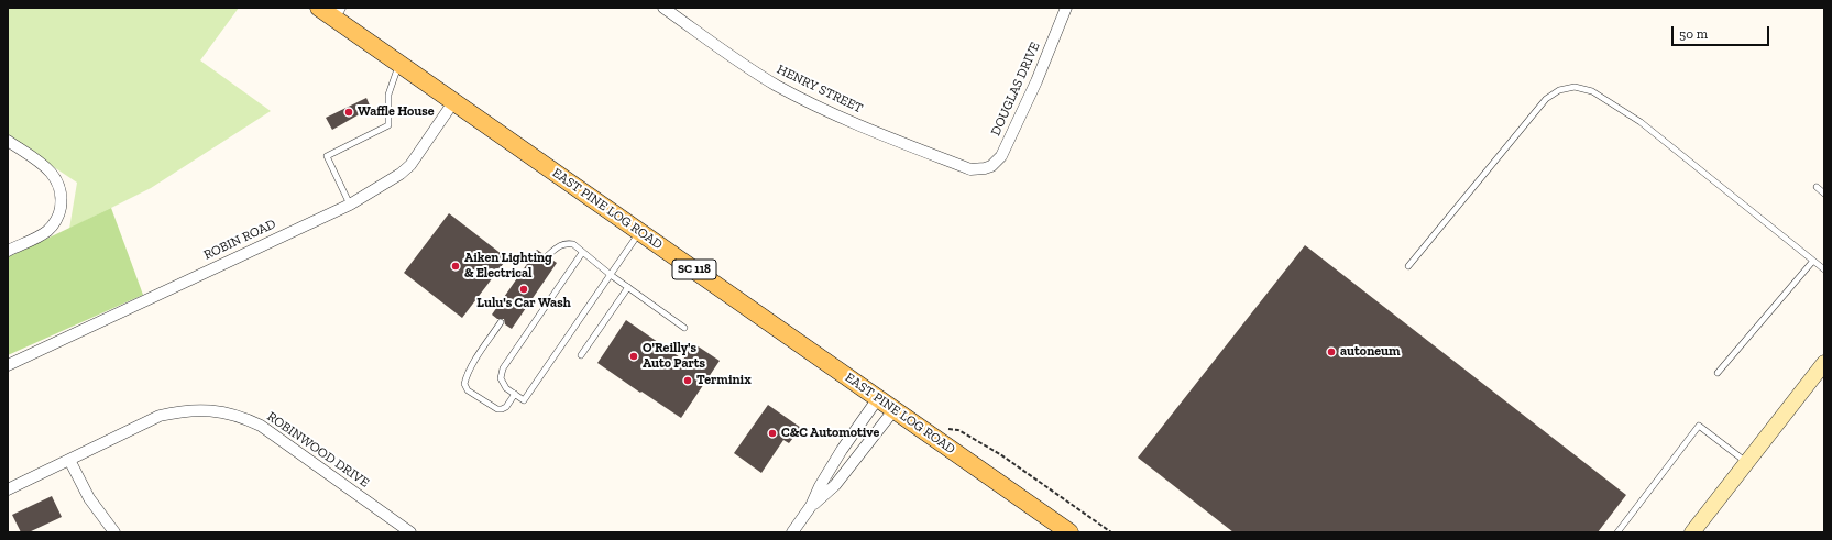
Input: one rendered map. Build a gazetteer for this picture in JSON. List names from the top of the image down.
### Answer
{
  "streets": {
    "main road": ["EAST PINE LOG ROAD", "SC 118"],
    "street": [
      "HENRY STREET",
      "DOUGLAS DRIVE",
      "ROBIN ROAD",
      "ROBINWOOD DRIVE"
    ]
  },
  "crossings": [
    ["HENRY STREET", "DOUGLAS DRIVE"],
    ["EAST PINE LOG ROAD", "ROBIN ROAD"]
  ],
  "places": [
    "Waffle House",
    "Aiken Lighting & Electrical",
    "Lulu's Car Wash",
    "autoneum",
    "O'Reilly's Auto Parts",
    "Terminix",
    "C&C Automotive"
  ],
  "scale_bar": "50 m"
}
